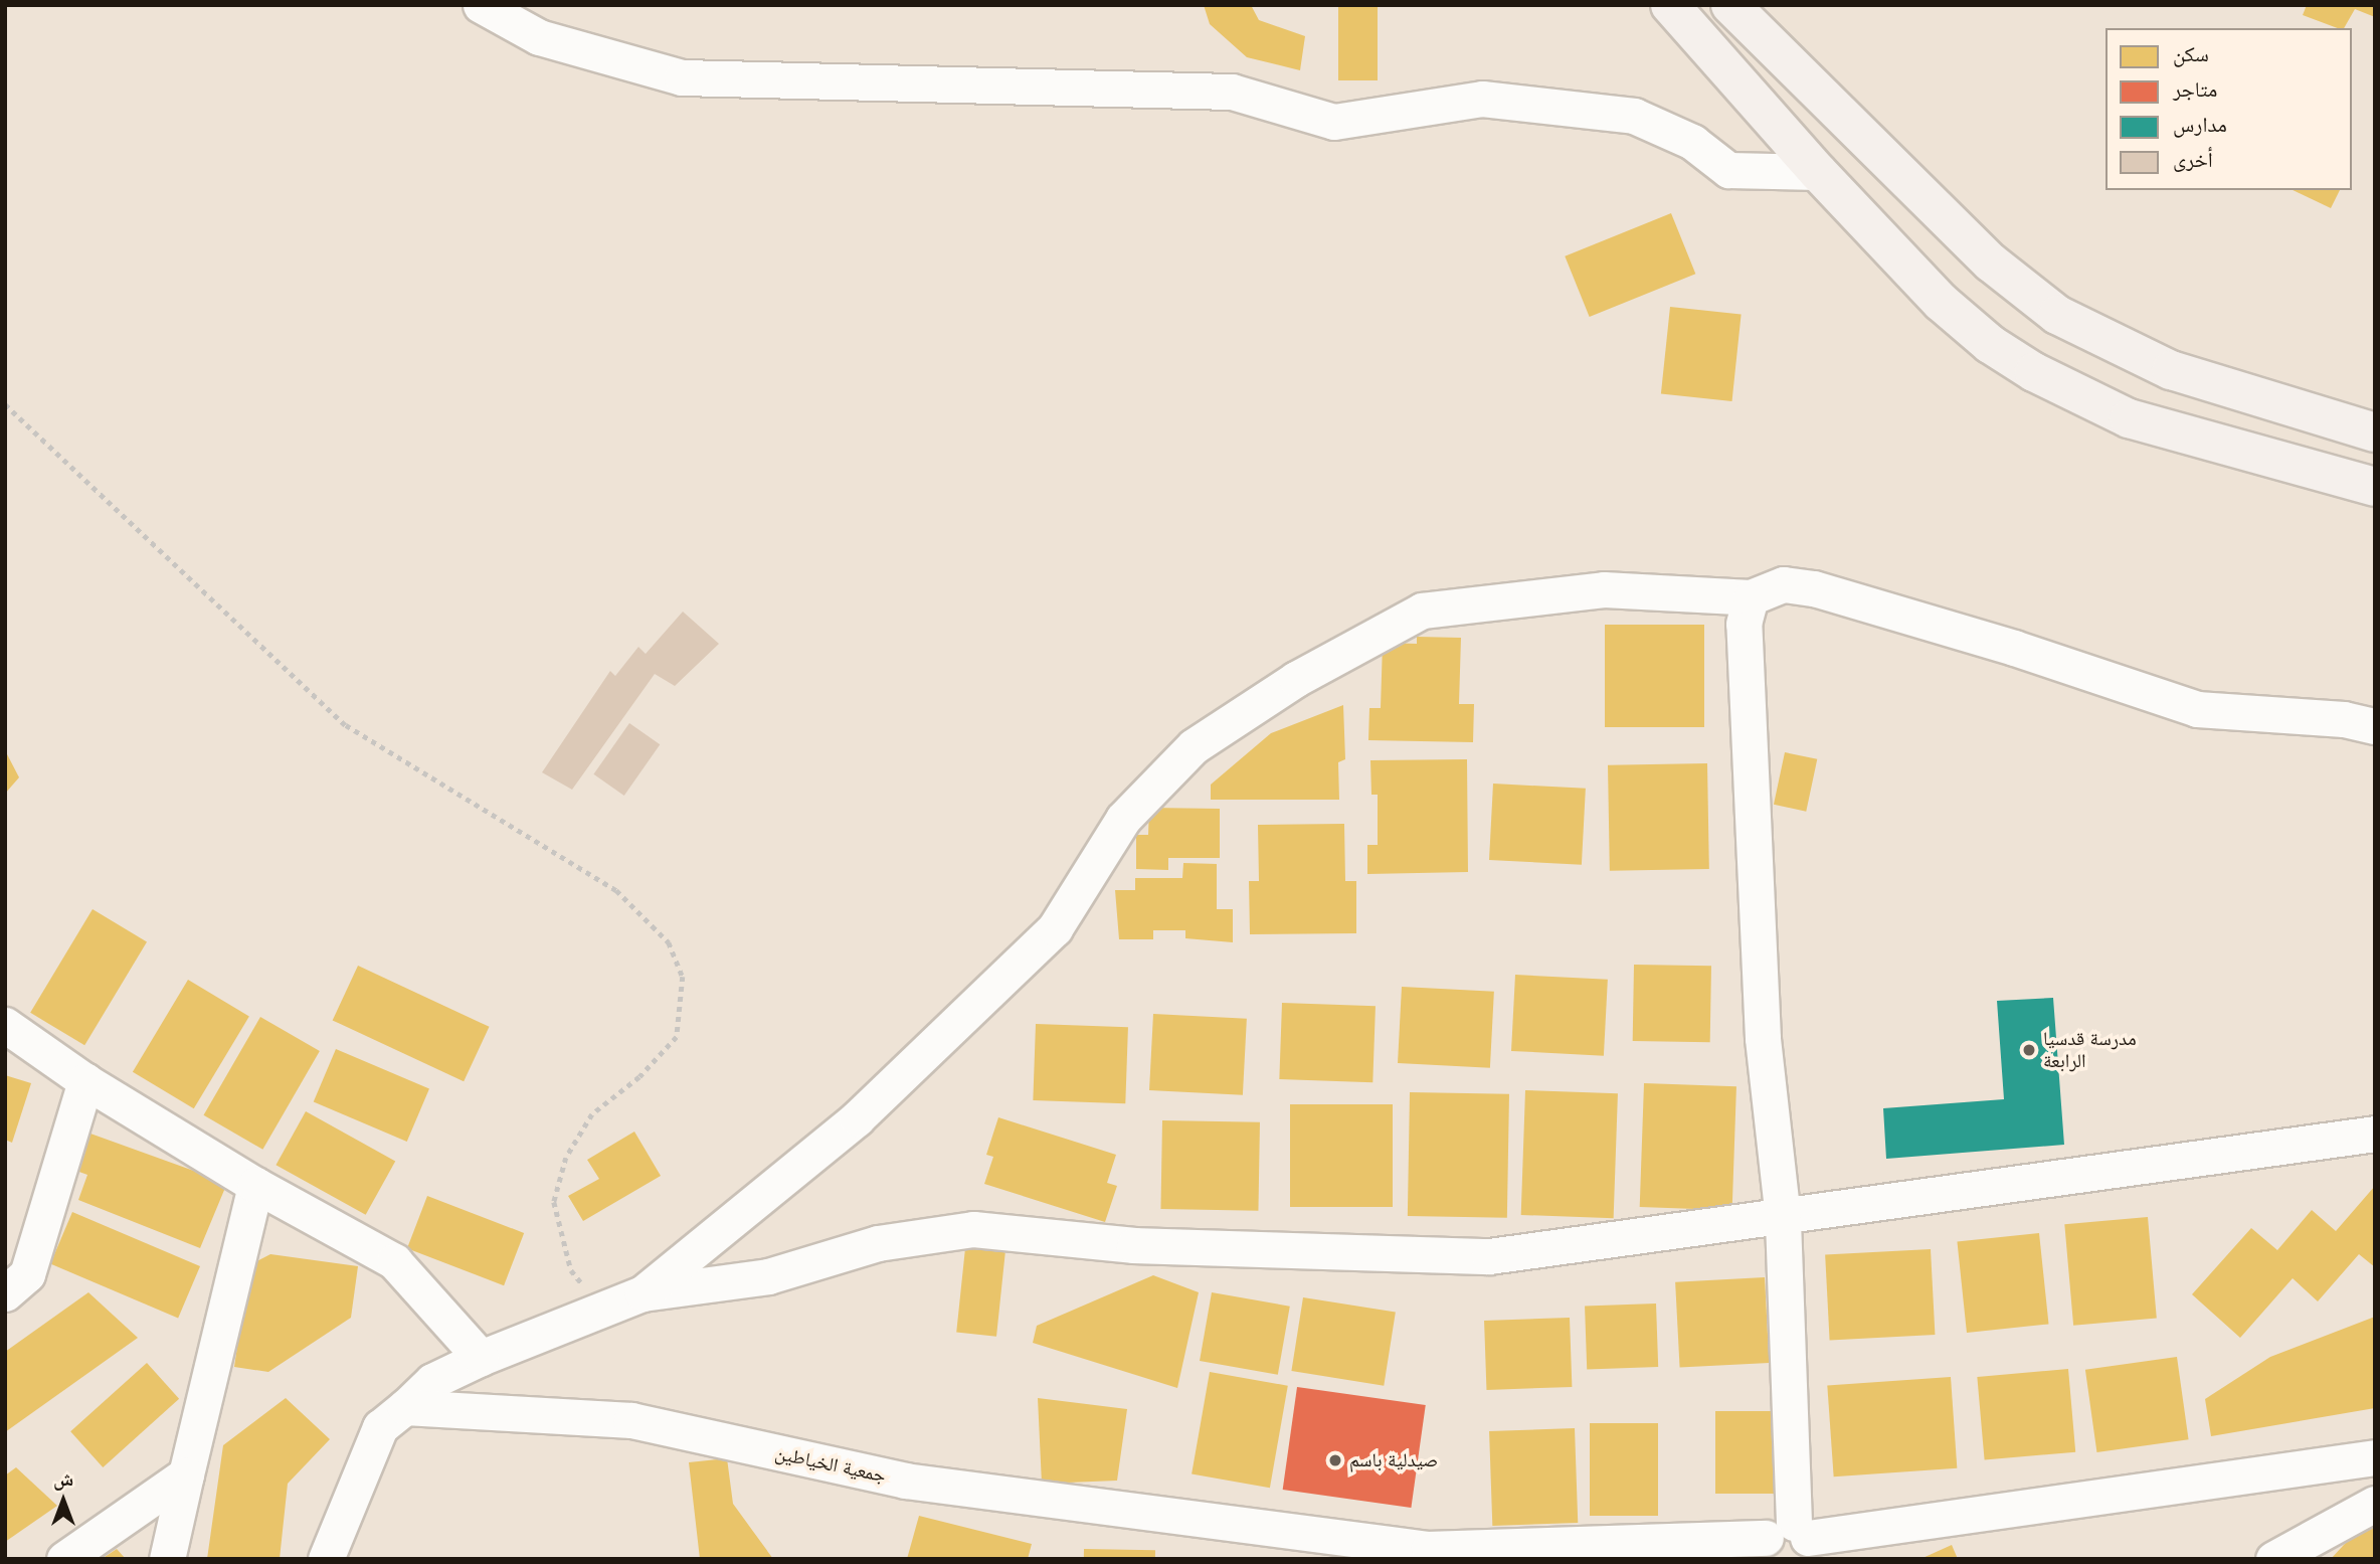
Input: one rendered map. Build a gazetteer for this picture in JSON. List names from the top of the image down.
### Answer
{
  "streets": {
    "street": ["جمعية الخياطين"]
  },
  "places": ["مدرسة قدسيا الرابعة", "صيدلية باسم"],
  "legend": [
    "سكن",
    "متاجر",
    "مدارس",
    "أخرى"
  ],
  "north": "top"
}
